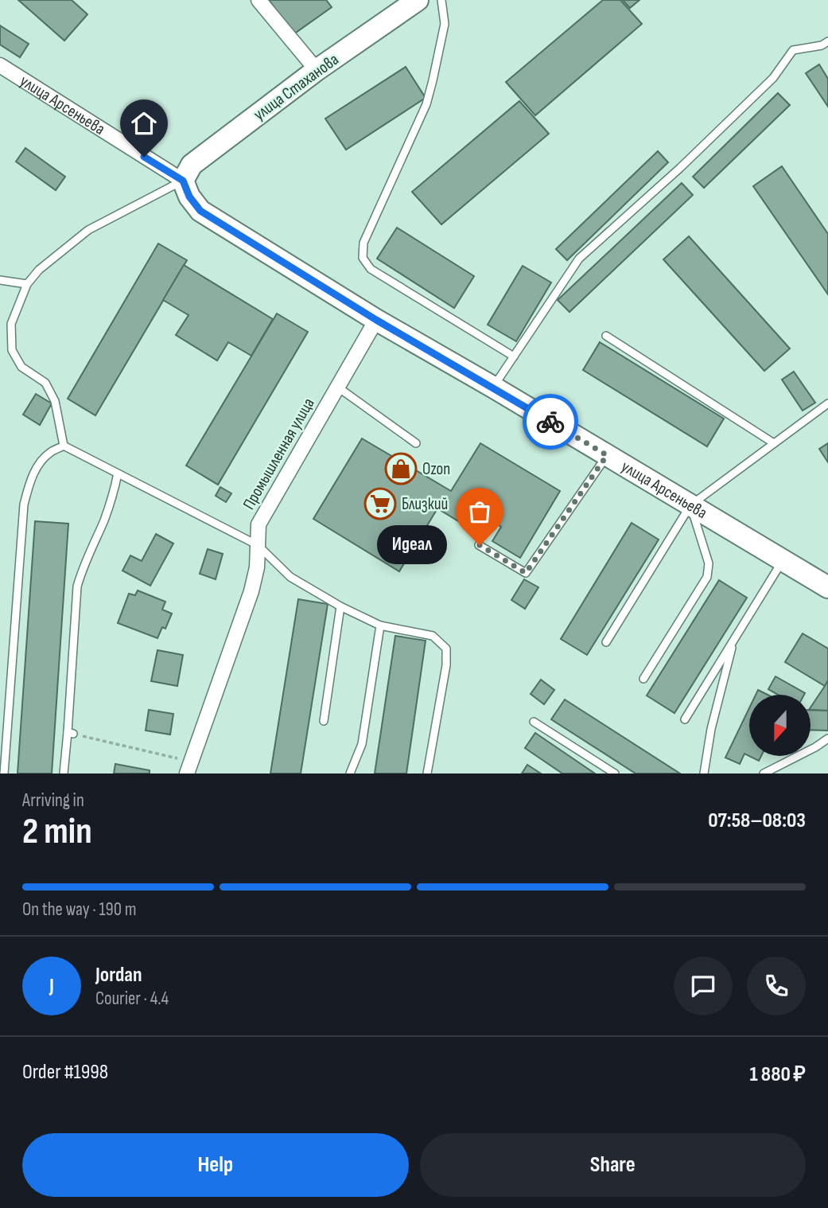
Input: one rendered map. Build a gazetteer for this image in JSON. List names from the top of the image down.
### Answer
{
  "streets": {
    "street": ["улица Стаханова", "улица Арсеньева", "Промышленная улица"]
  },
  "crossings": [
    ["улица Стаханова", "улица Арсеньева"],
    ["улица Арсеньева", "Промышленная улица"]
  ],
  "places": {
    "shop": ["Ozon"],
    "supermarket": ["Близкий"],
    "other": ["Идеал"]
  },
  "north": "bottom",
  "page": {
    "bubble": "Идеал",
    "heading": ["2 min", "Arriving in", "07:58–08:03"],
    "panel": [
      "Jordan",
      "Courier · 4.4",
      "Order #1998",
      "1 880 ₽"
    ],
    "bar": "On the way · 190 m",
    "round": "J",
    "buttons": ["Help", "Share"]
  }
}
